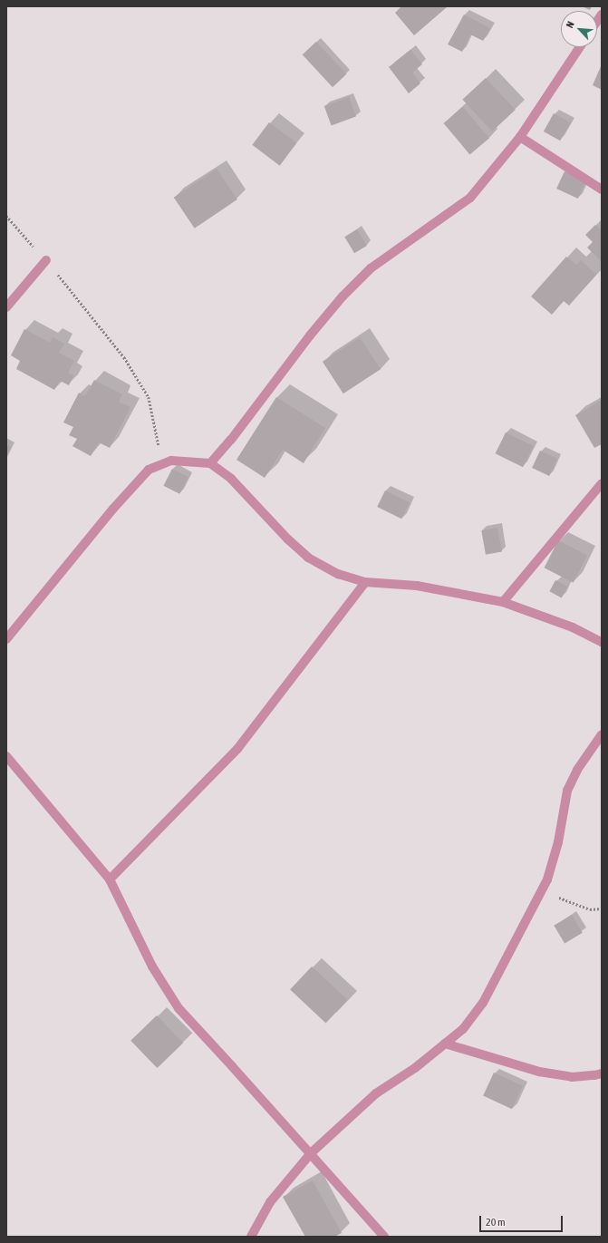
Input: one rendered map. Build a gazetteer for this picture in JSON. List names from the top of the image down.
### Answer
{
  "scale_bar": "20 m",
  "north": "top left"
}
